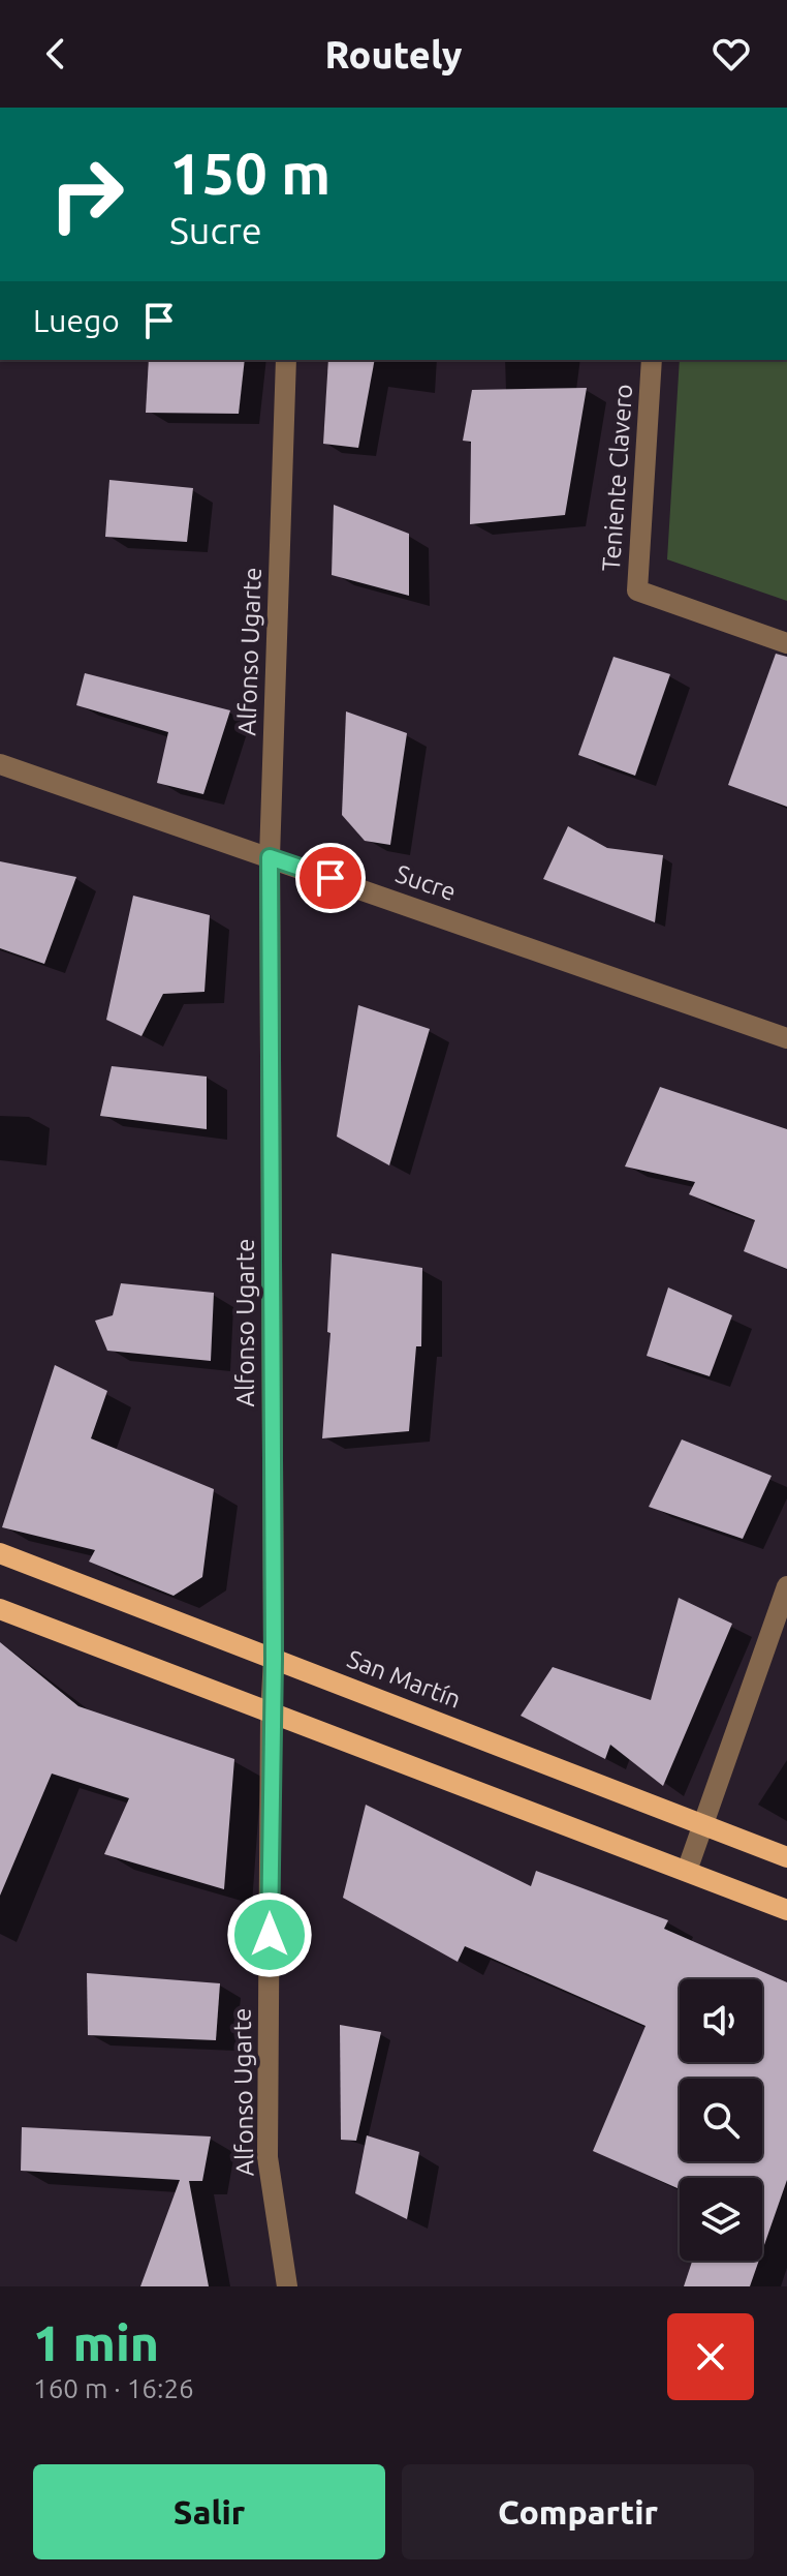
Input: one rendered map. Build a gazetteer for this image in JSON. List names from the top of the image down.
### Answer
{
  "streets": {
    "main road": ["San Martín"],
    "street": ["Teniente Clavero", "Alfonso Ugarte", "Sucre"]
  },
  "crossings": [
    ["Alfonso Ugarte", "Sucre"],
    ["Alfonso Ugarte", "San Martín"]
  ],
  "page": {
    "header": "Routely",
    "turn": ["150 m", "Sucre"],
    "then": "Luego",
    "heading": ["1 min", "160 m · 16:26"],
    "buttons": ["Salir", "Compartir"]
  }
}
